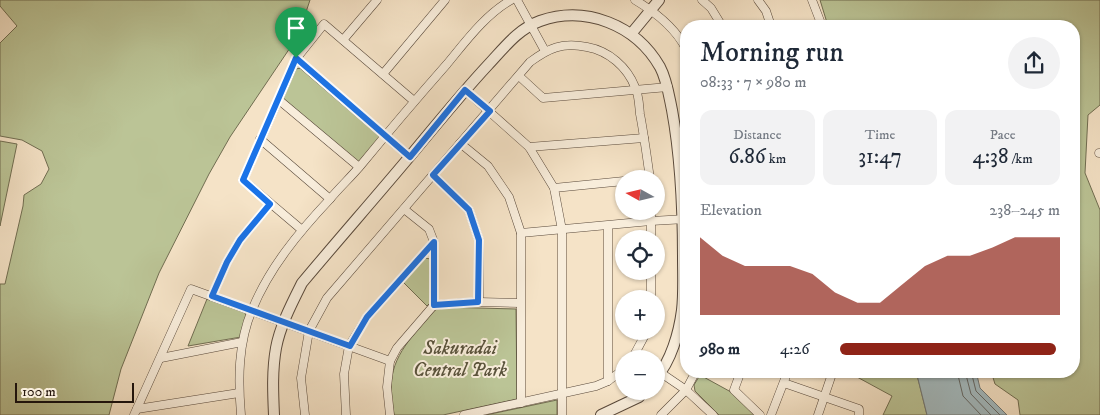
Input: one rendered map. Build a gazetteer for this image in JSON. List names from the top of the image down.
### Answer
{
  "parks": ["Sakuradai Central Park"],
  "scale_bar": "100 m",
  "north": "left",
  "page": {
    "heading": ["Morning run", "08:33 · 7 × 980 m"],
    "stats": [
      ["Distance", "6.86 km"],
      ["Time", "31:47"],
      ["Pace", "4:38 /km"]
    ],
    "map_buttons": ["+", "−"],
    "chart": ["Elevation", "238–245 m"],
    "list": [
      {
        "name": "980 m",
        "note": "4:26"
      }
    ],
    "scale": "100 m"
  }
}
